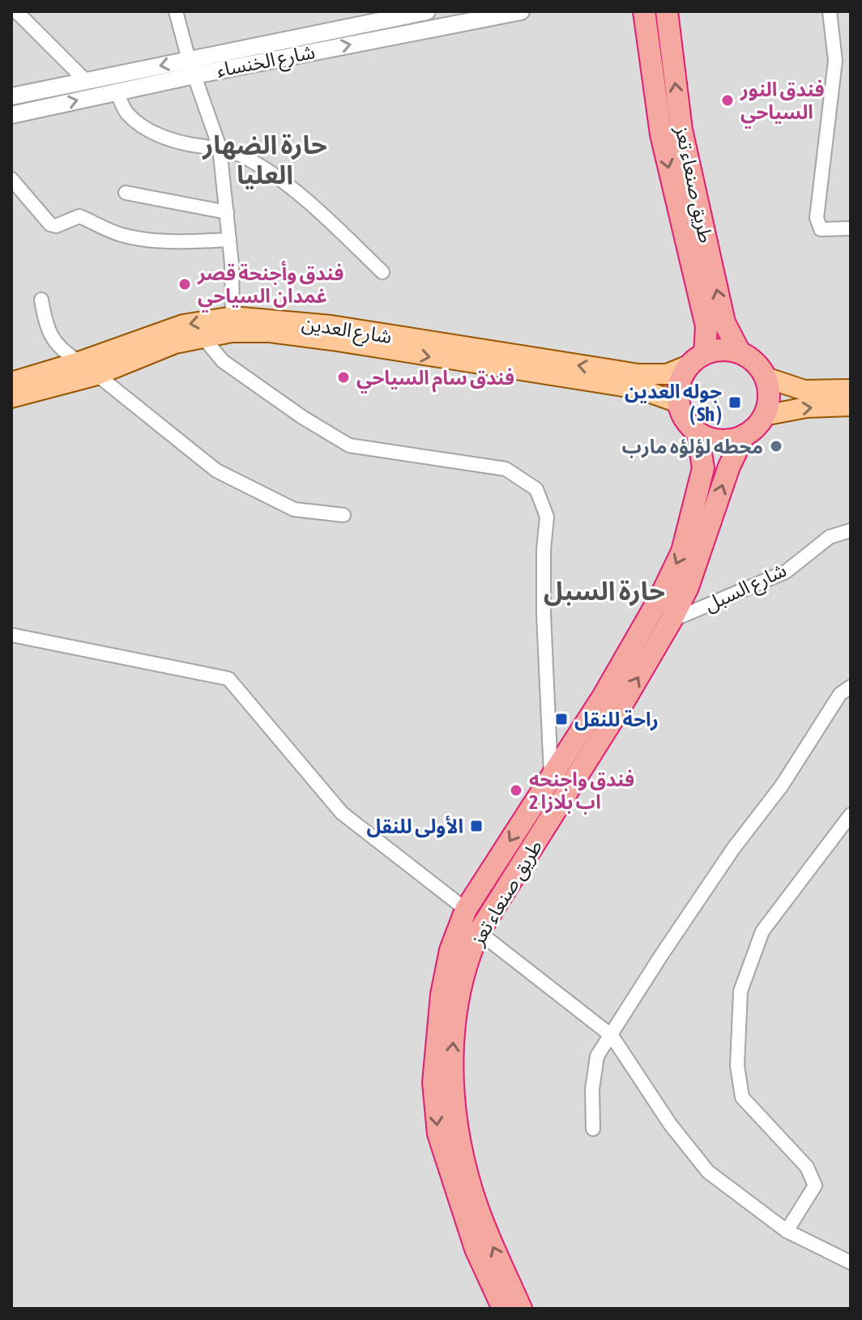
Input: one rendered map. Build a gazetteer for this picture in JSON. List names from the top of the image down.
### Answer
{
  "streets": {
    "highway": ["طريق صنعاء تعز"],
    "main road": ["شارع العدين"],
    "street": ["شارع الخنساء", "شارع السبل"]
  },
  "crossings": [
    ["طريق صنعاء تعز", "شارع العدين"],
    ["طريق صنعاء تعز", "شارع السبل"]
  ],
  "districts": ["حارة الضهار العليا", "حارة السبل"],
  "places": {
    "other": [
      "فندق النور السياحي",
      "فندق وأجنحة قصر غمدان السياحي",
      "فندق سام السياحي",
      "محطه لؤلؤه مارب",
      "فندق واجنحه اب بلازا 2"
    ],
    "transit": ["جوله العدين ( Sh )", "راحة للنقل", "الأولى للنقل"]
  }
}
